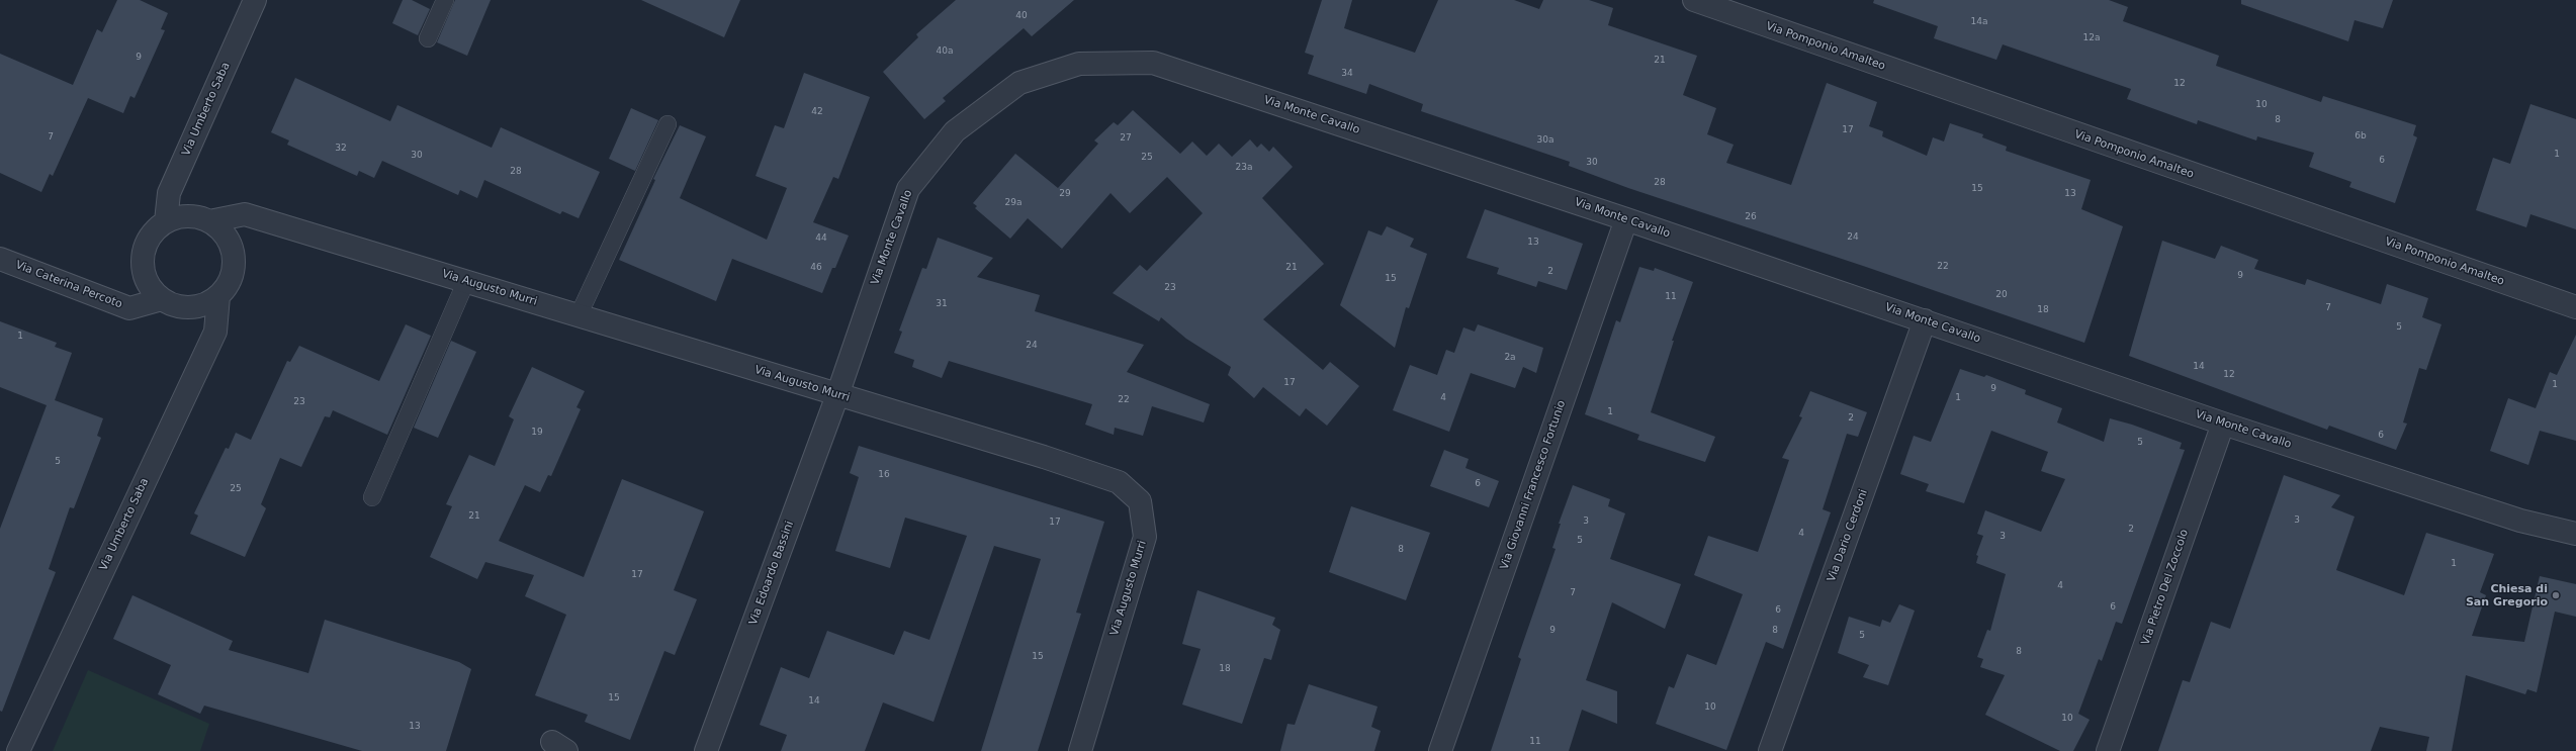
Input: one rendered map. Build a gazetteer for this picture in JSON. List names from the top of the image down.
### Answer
{
  "streets": {
    "street": [
      "Via Pomponio Amalteo",
      "Via Umberto Saba",
      "Via Monte Cavallo",
      "Via Caterina Percoto",
      "Via Augusto Murri",
      "Via Giovanni Francesco Fortunio",
      "Via Dario Cerdoni",
      "Via Edoardo Bassini",
      "Via Pietro Del Zoccolo"
    ]
  },
  "crossings": [
    ["Via Umberto Saba", "Via Caterina Percoto"],
    ["Via Umberto Saba", "Via Augusto Murri"],
    ["Via Monte Cavallo", "Via Augusto Murri"],
    ["Via Monte Cavallo", "Via Giovanni Francesco Fortunio"],
    ["Via Monte Cavallo", "Via Dario Cerdoni"],
    ["Via Monte Cavallo", "Via Edoardo Bassini"],
    ["Via Monte Cavallo", "Via Pietro Del Zoccolo"],
    ["Via Caterina Percoto", "Via Augusto Murri"],
    ["Via Augusto Murri", "Via Edoardo Bassini"]
  ],
  "places": ["Chiesa di San Gregorio"],
  "house_numbers": [
    "40",
    "14a",
    "12a",
    "40a",
    "9",
    "21",
    "34",
    "12",
    "10",
    "42",
    "8",
    "17",
    "6b",
    "7",
    "27",
    "30a",
    "32",
    "1",
    "30",
    "25",
    "6",
    "30",
    "23a",
    "28",
    "28",
    "15",
    "29",
    "13",
    "29a",
    "26",
    "24",
    "44",
    "13",
    "22",
    "46",
    "21",
    "2",
    "9",
    "15",
    "23",
    "20",
    "11",
    "31",
    "7",
    "18",
    "5",
    "1",
    "24",
    "2a",
    "14",
    "12",
    "17",
    "1",
    "9",
    "4",
    "1",
    "22",
    "23",
    "1",
    "2",
    "19",
    "6",
    "5",
    "5",
    "16",
    "6",
    "25",
    "21",
    "3",
    "3",
    "17",
    "2",
    "4",
    "3",
    "5",
    "8",
    "1",
    "17",
    "4",
    "7",
    "6",
    "6",
    "9",
    "8",
    "5",
    "8",
    "15",
    "18",
    "15",
    "14",
    "10",
    "10",
    "13",
    "11"
  ]
}
